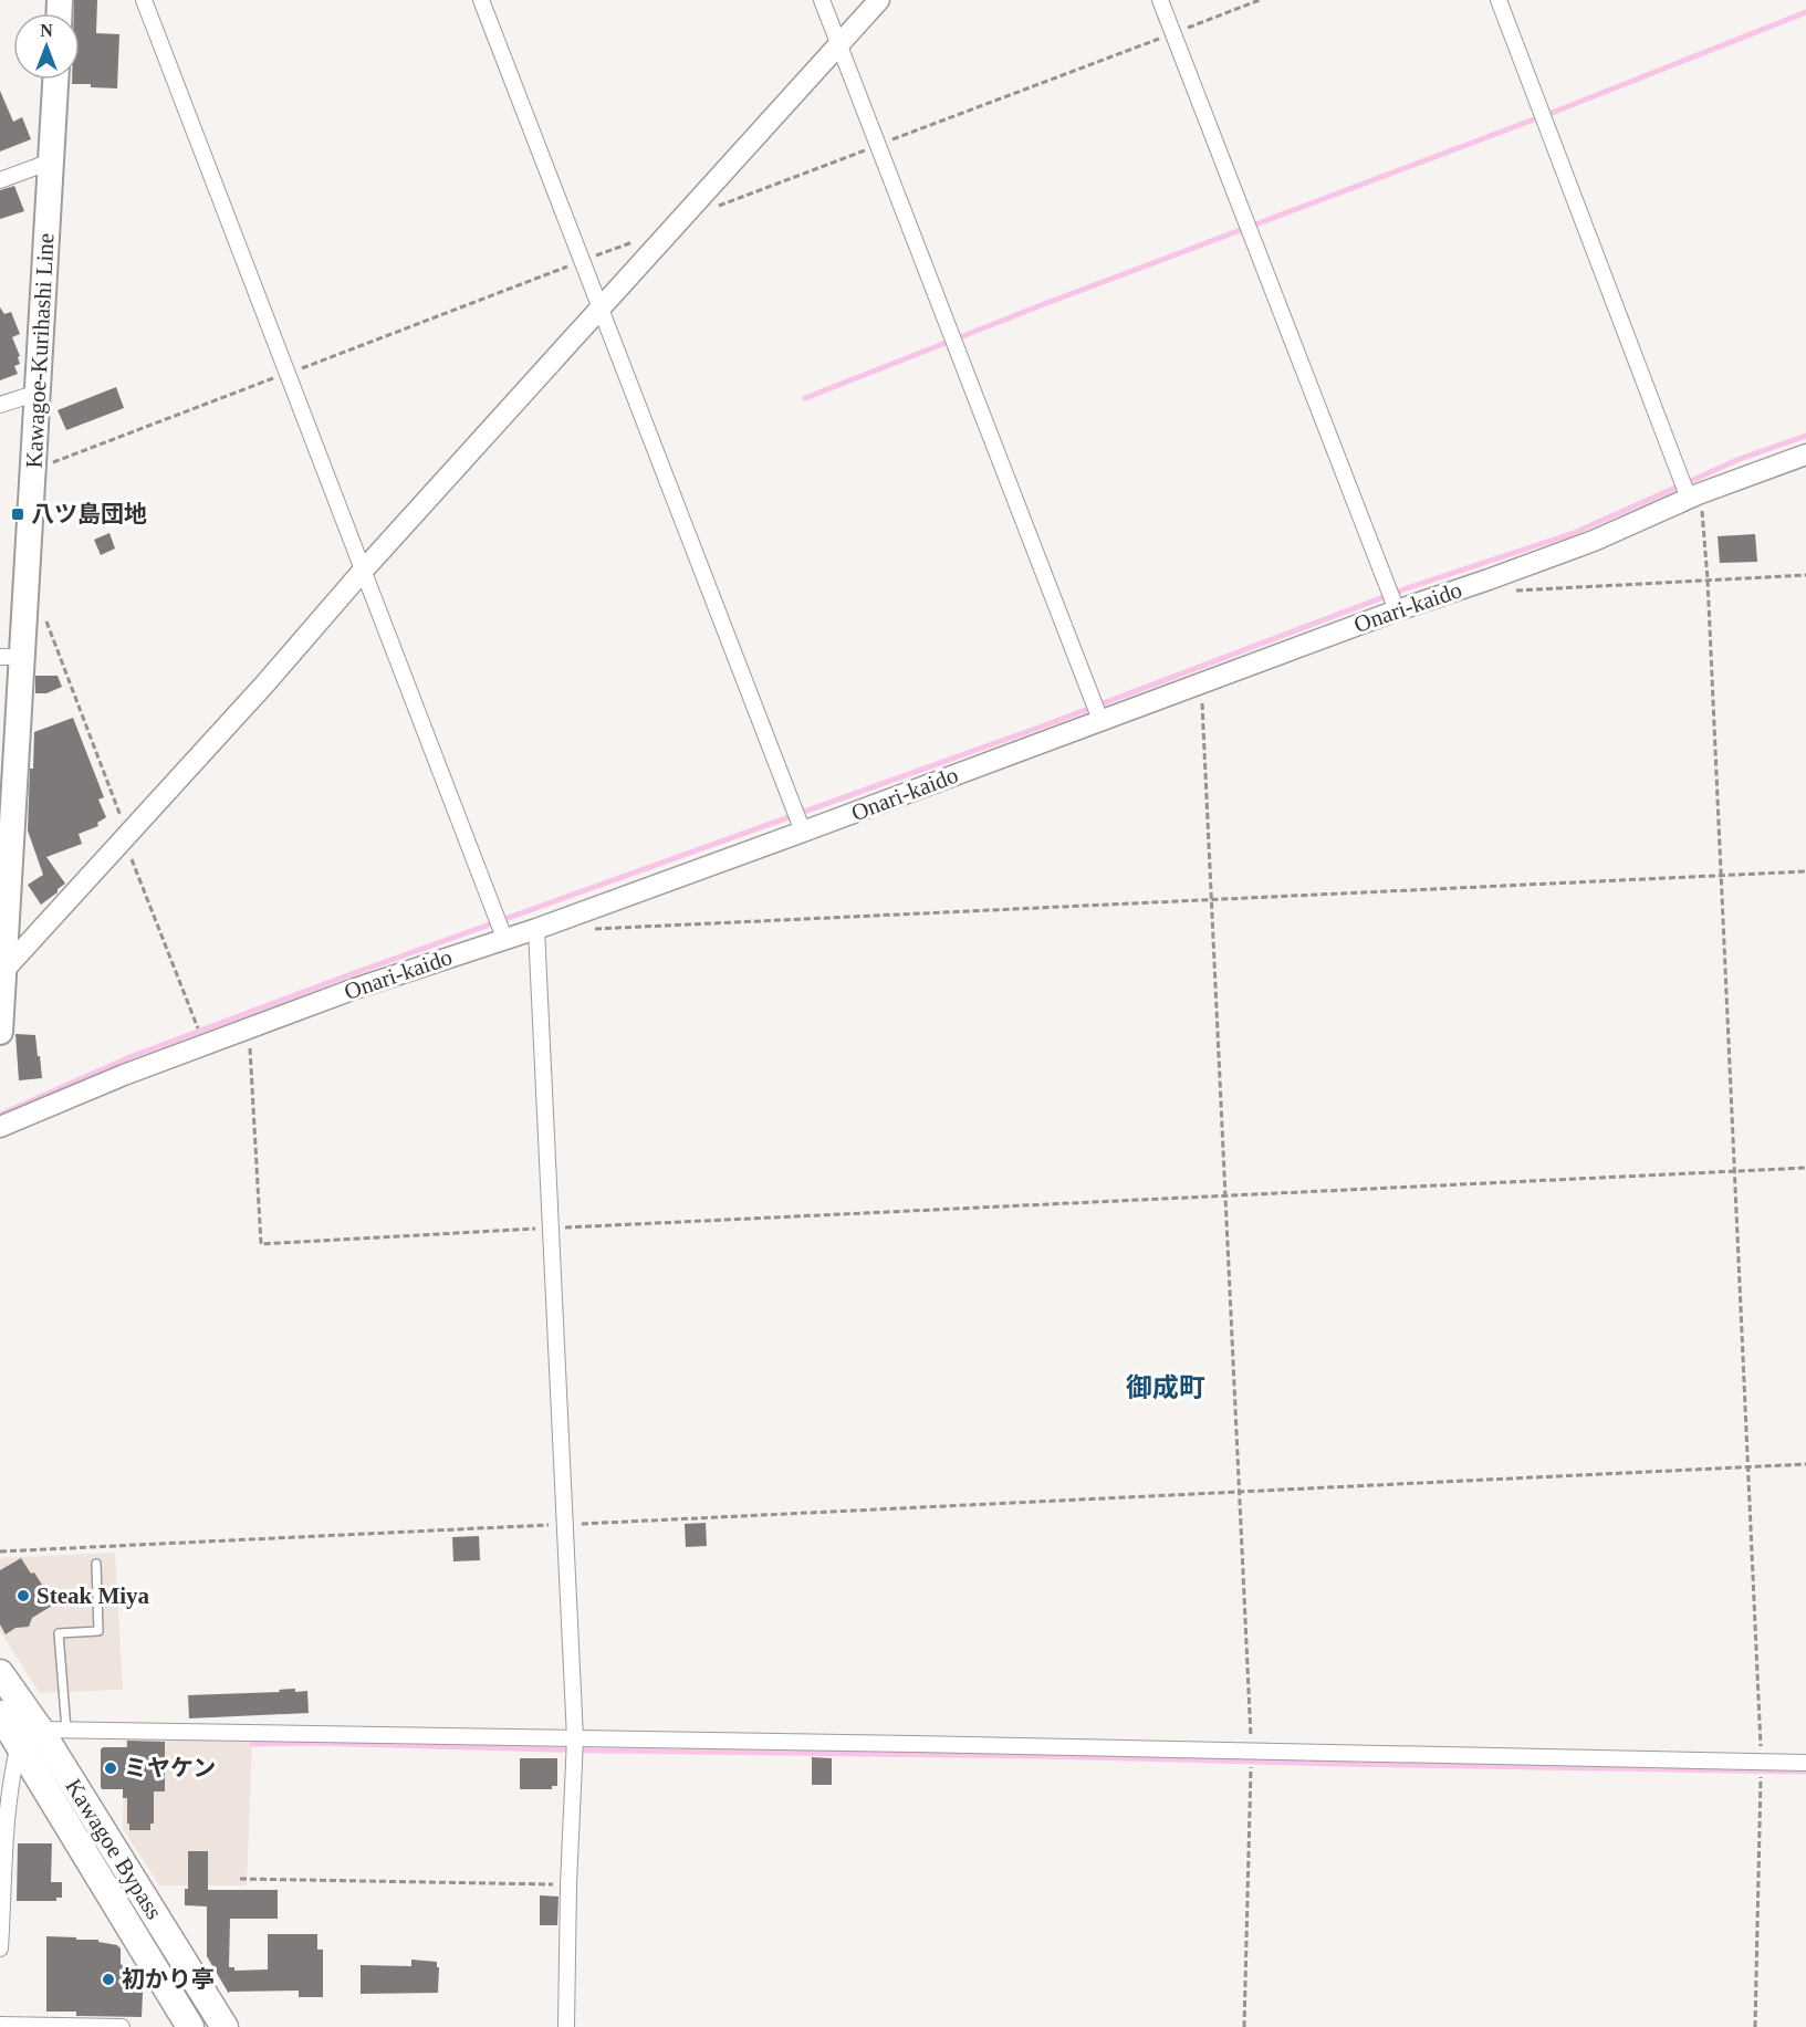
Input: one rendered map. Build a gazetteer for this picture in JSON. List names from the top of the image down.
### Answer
{
  "streets": {
    "highway": ["Kawagoe Bypass"],
    "main road": ["Kawagoe-Kurihashi Line"],
    "street": ["Onari-kaido"]
  },
  "districts": ["御成町"],
  "places": {
    "transit": ["八ツ島団地"],
    "other": ["Steak Miya", "ミヤケン", "初かり亭"]
  },
  "north": "top"
}
